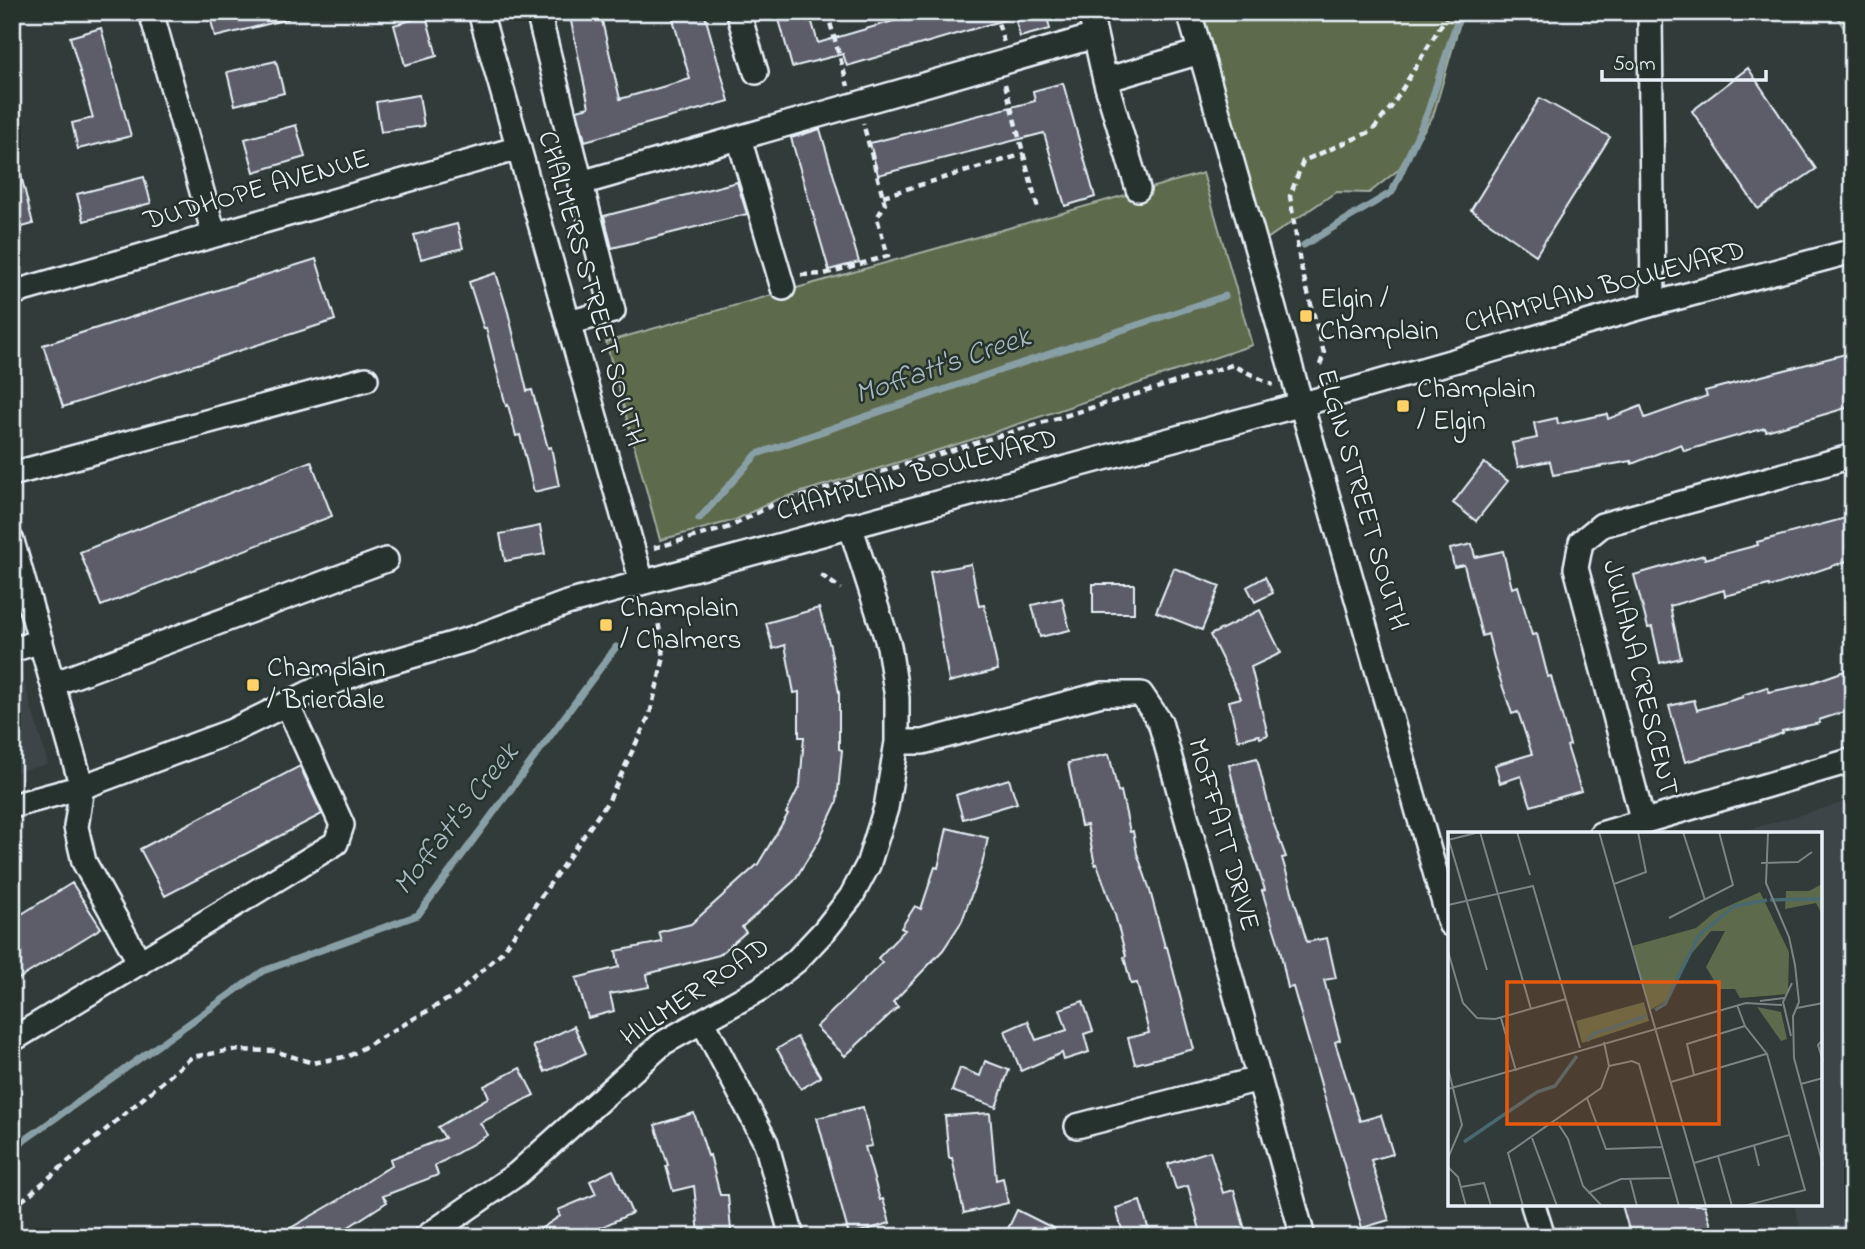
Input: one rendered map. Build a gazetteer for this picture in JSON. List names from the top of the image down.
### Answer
{
  "streets": {
    "street": [
      "DUDHOPE AVENUE",
      "CHAMPLAIN BOULEVARD",
      "CHALMERS STREET SOUTH",
      "ELGIN STREET SOUTH",
      "JULIANA CRESCENT",
      "MOFFATT DRIVE",
      "HILLMER ROAD"
    ]
  },
  "crossings": [
    ["DUDHOPE AVENUE", "CHALMERS STREET SOUTH"],
    ["CHAMPLAIN BOULEVARD", "CHALMERS STREET SOUTH"],
    ["CHAMPLAIN BOULEVARD", "ELGIN STREET SOUTH"],
    ["CHAMPLAIN BOULEVARD", "HILLMER ROAD"],
    ["MOFFATT DRIVE", "HILLMER ROAD"]
  ],
  "water": ["Moffatt's Creek"],
  "places": {
    "transit": [
      "Elgin / Champlain",
      "Champlain / Elgin",
      "Champlain / Chalmers",
      "Champlain / Brierdale"
    ]
  },
  "scale_bar": "50 m"
}
